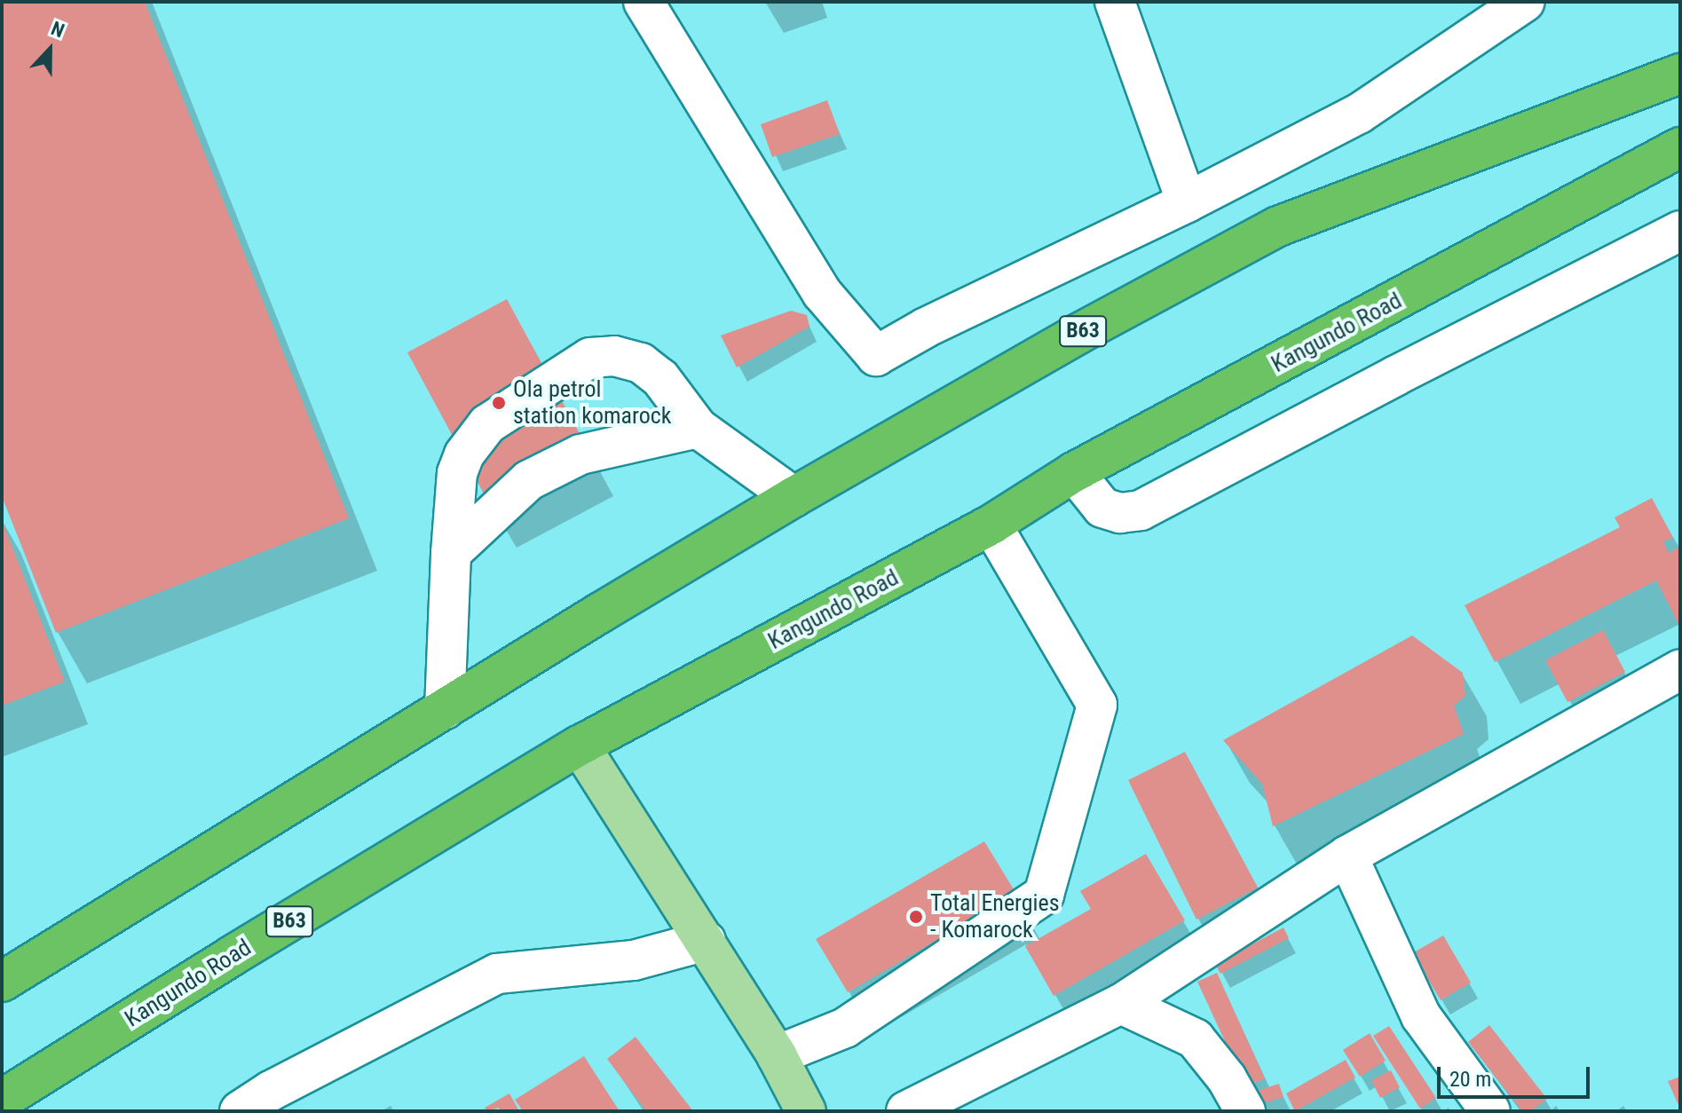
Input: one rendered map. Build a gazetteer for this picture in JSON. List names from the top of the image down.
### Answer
{
  "streets": {
    "highway": ["B63", "Kangundo Road"]
  },
  "places": ["Ola petrol station komarock", "Total Energies - Komarock"],
  "scale_bar": "20 m",
  "north": "top"
}
